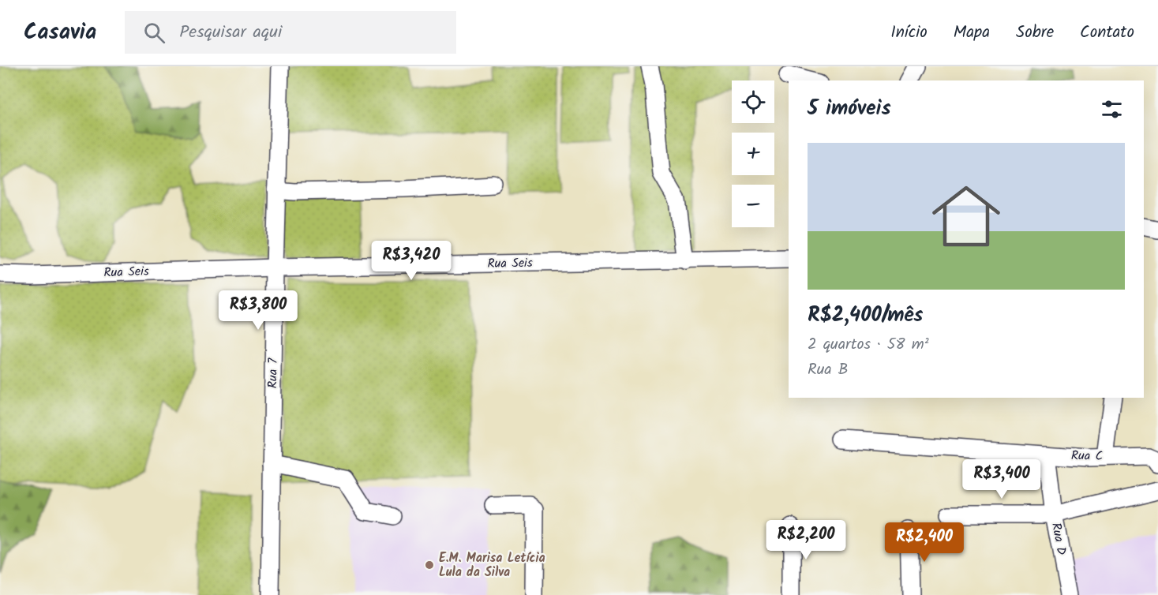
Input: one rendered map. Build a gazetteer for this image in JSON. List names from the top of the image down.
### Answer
{
  "streets": {
    "street": [
      "Rua Seis",
      "Rua 7",
      "Rua C",
      "Rua D"
    ]
  },
  "crossings": [
    ["Rua Seis", "Rua 7"],
    ["Rua C", "Rua D"]
  ],
  "places": ["E.M. Marisa Letícia Lula da Silva"],
  "page": {
    "header": "Casavia",
    "search": "Pesquisar aqui",
    "nav": [
      "Início",
      "Mapa",
      "Sobre",
      "Contato"
    ],
    "map_buttons": ["+", "−"],
    "heading": "5 imóveis",
    "list": [
      {
        "name": "R$2,400/mês",
        "note": "2 quartos · 58 m² · Rua B"
      }
    ],
    "price": [
      "R$3,420",
      "R$3,800",
      "R$3,400",
      "R$2,200",
      "R$2,400"
    ]
  }
}
